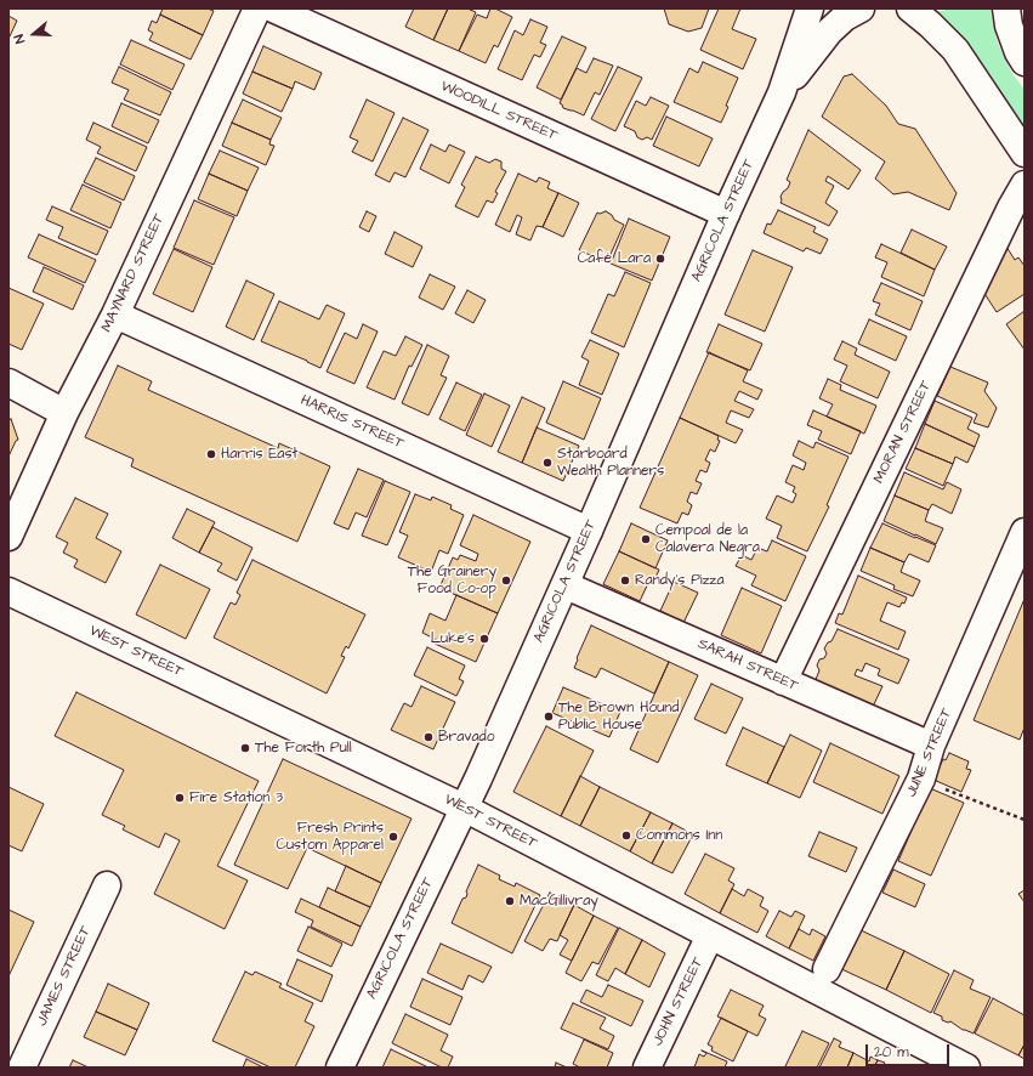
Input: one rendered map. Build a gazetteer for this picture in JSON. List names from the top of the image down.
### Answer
{
  "streets": {
    "street": [
      "WOODILL STREET",
      "AGRICOLA STREET",
      "MAYNARD STREET",
      "HARRIS STREET",
      "MORAN STREET",
      "WEST STREET",
      "SARAH STREET",
      "JUNE STREET",
      "JAMES STREET",
      "JOHN STREET"
    ]
  },
  "crossings": [
    ["WOODILL STREET", "AGRICOLA STREET"],
    ["AGRICOLA STREET", "HARRIS STREET"],
    ["AGRICOLA STREET", "WEST STREET"],
    ["AGRICOLA STREET", "SARAH STREET"],
    ["MAYNARD STREET", "HARRIS STREET"],
    ["MORAN STREET", "SARAH STREET"],
    ["WEST STREET", "JOHN STREET"],
    ["SARAH STREET", "JUNE STREET"]
  ],
  "places": [
    "Café Lara",
    "Harris East",
    "Starboard Wealth Planners",
    "Cempoal de la Calavera Negra",
    "The Grainery Food Co-op",
    "Randy's Pizza",
    "Luke's",
    "The Brown Hound Public House",
    "Bravado",
    "The Forth Pull",
    "Fire Station 3",
    "Commons Inn",
    "Fresh Prints Custom Apparel",
    "MacGillivray"
  ],
  "scale_bar": "20 m",
  "north": "left"
}
